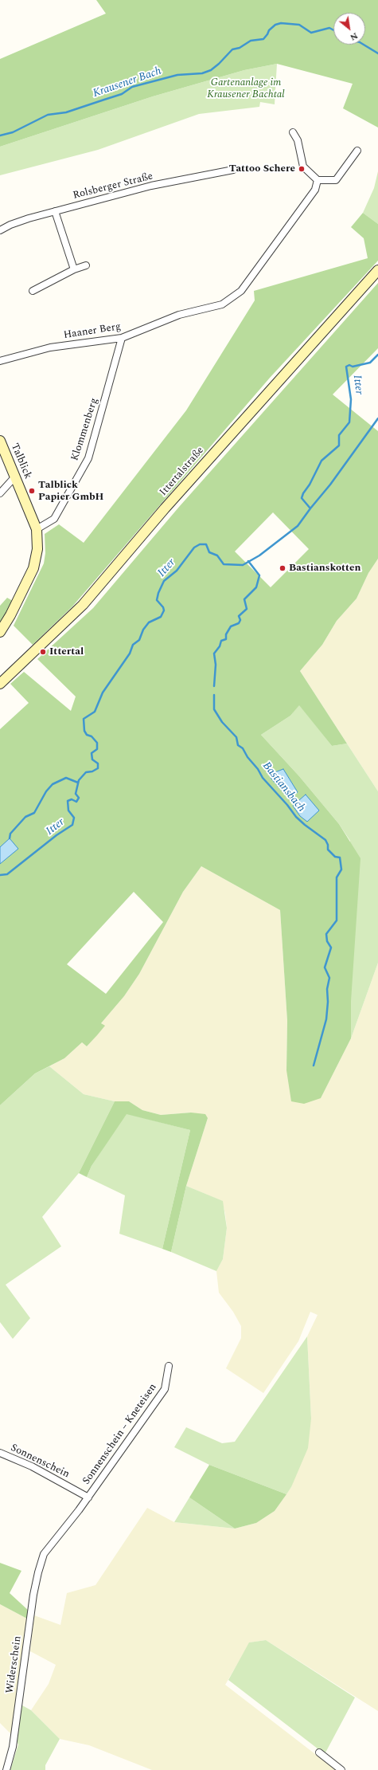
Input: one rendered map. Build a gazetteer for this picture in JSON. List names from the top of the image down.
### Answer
{
  "streets": {
    "main road": ["Talblick", "Ittertalstraße"],
    "street": [
      "Rolsberger Straße",
      "Haaner Berg",
      "Klommenberg",
      "Sonnenschein – Kneteisen",
      "Sonnenschein",
      "Widerschein"
    ]
  },
  "crossings": [
    ["Haaner Berg", "Klommenberg"],
    ["Klommenberg", "Talblick"],
    ["Sonnenschein – Kneteisen", "Sonnenschein"],
    ["Sonnenschein – Kneteisen", "Widerschein"]
  ],
  "water": ["Krausener Bach", "Itter", "Bastiansbach"],
  "parks": ["Gartenanlage im Krausener Bachtal"],
  "places": [
    "Tattoo Schere",
    "Talblick Papier GmbH",
    "Bastianskotten",
    "Ittertal"
  ],
  "north": "bottom right"
}
